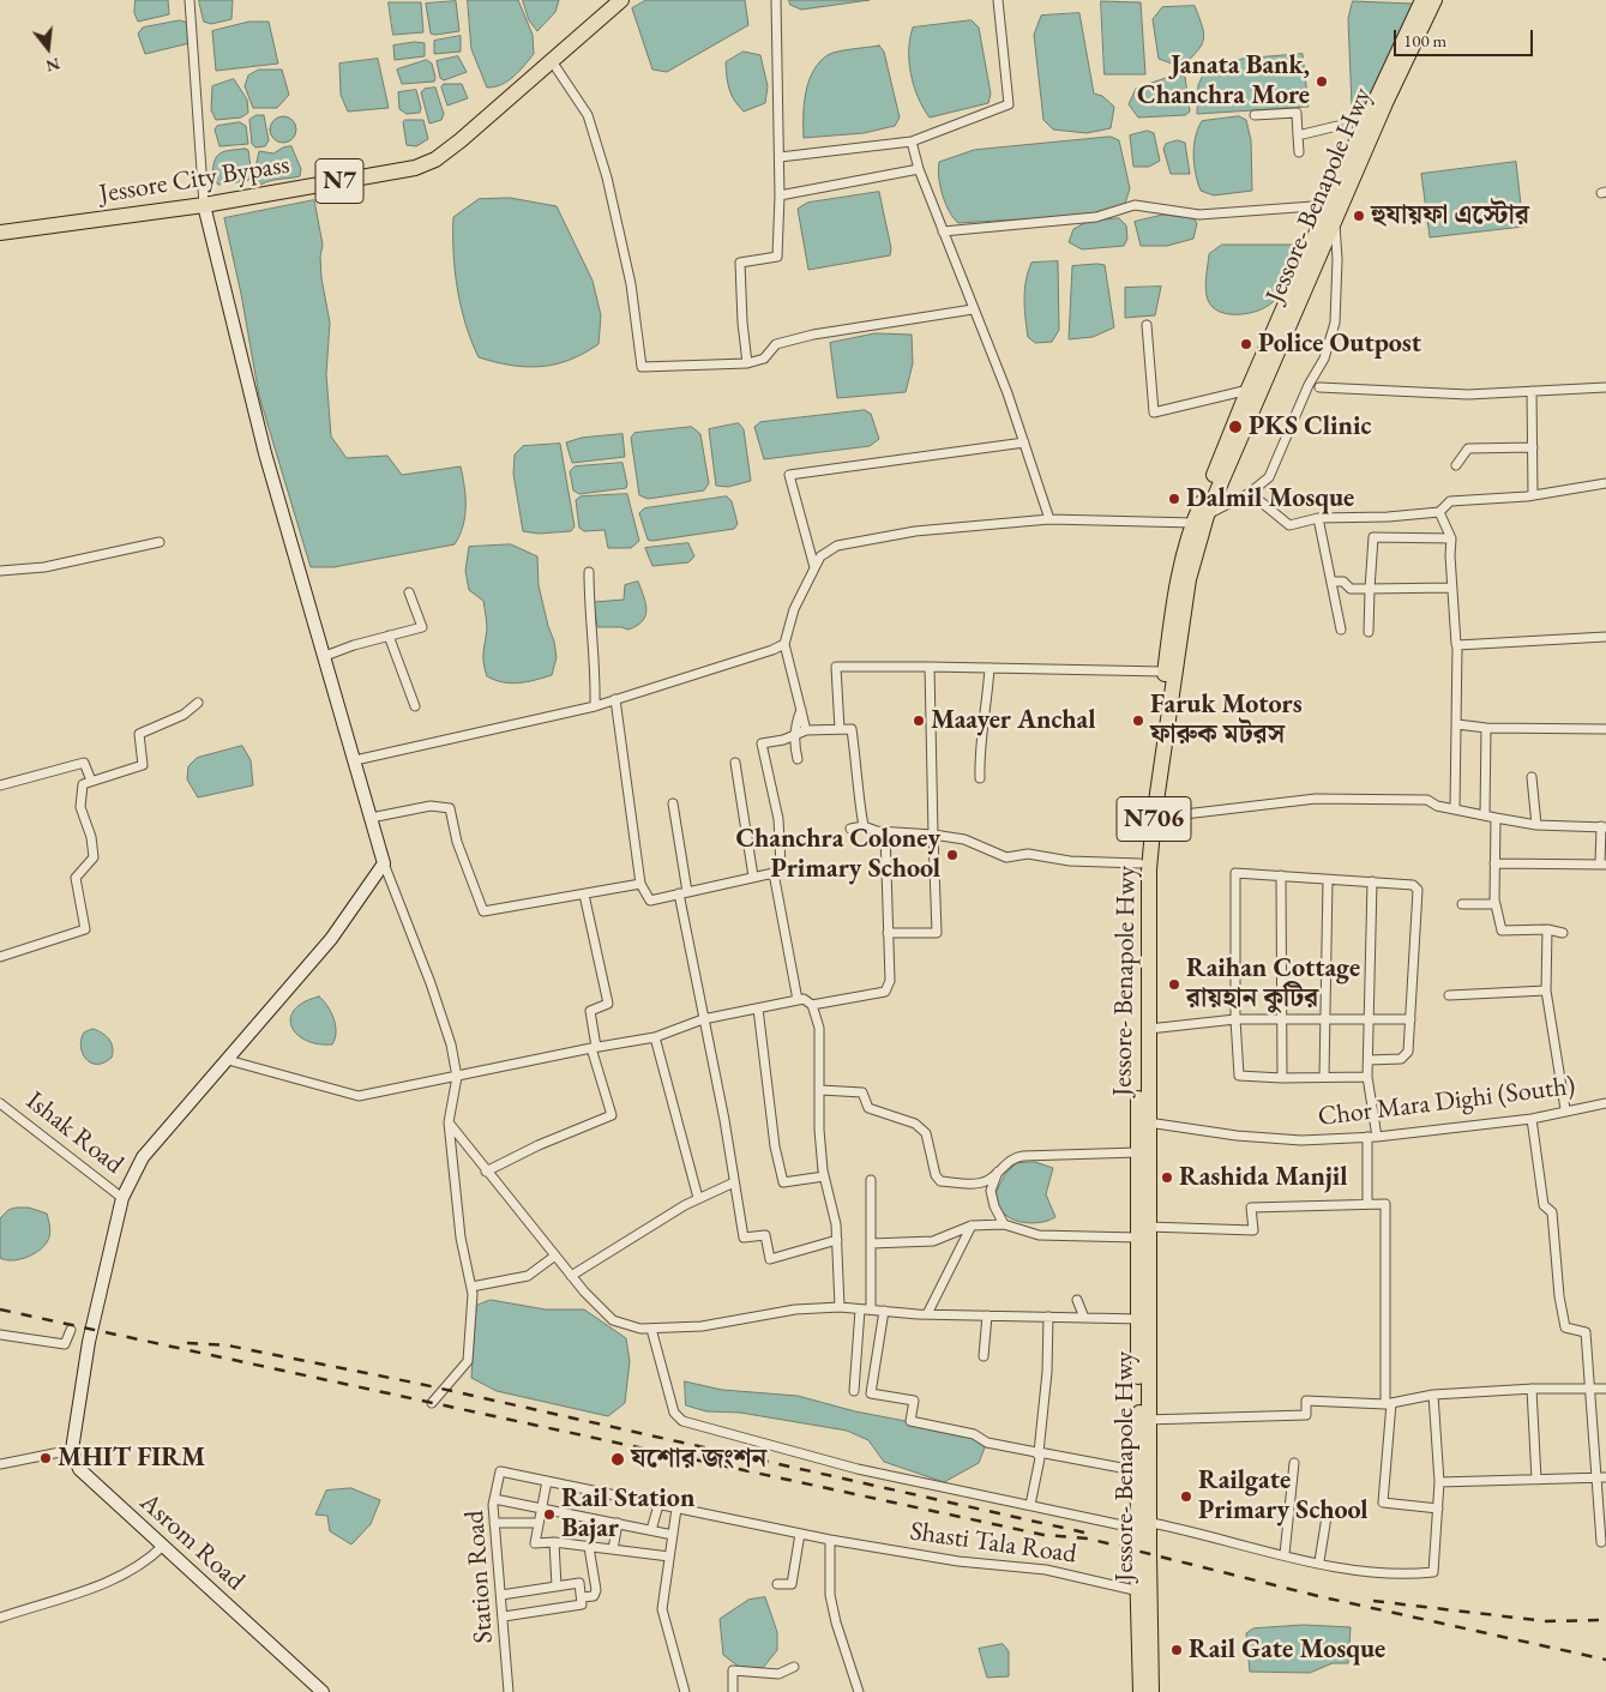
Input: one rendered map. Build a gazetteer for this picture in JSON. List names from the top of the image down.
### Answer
{
  "streets": {
    "highway": [
      "Jessore City Bypass",
      "N7",
      "Jessore- Benapole Hwy",
      "N706"
    ],
    "street": [
      "Chor Mara Dighi (South)",
      "Ishak Road",
      "Asrom Road",
      "Shasti Tala Road",
      "Station Road"
    ]
  },
  "crossings": [
    ["Jessore- Benapole Hwy", "N706"],
    ["Jessore- Benapole Hwy", "Chor Mara Dighi (South)"],
    ["Jessore- Benapole Hwy", "Shasti Tala Road"],
    ["N706", "Shasti Tala Road"],
    ["Shasti Tala Road", "Station Road"]
  ],
  "places": [
    "Janata Bank, Chanchra More",
    "হুযায়ফা এস্টোর",
    "Police Outpost",
    "PKS Clinic",
    "Dalmil Mosque",
    "Maayer Anchal",
    "Faruk Motors ফারুক মটরস",
    "Chanchra Coloney Primary School",
    "Raihan Cottage রায়হান কুটির",
    "Rashida Manjil",
    "MHIT FIRM",
    "যশোর জংশন",
    "Railgate Primary School",
    "Rail Station Bajar",
    "Rail Gate Mosque"
  ],
  "scale_bar": "100 m",
  "north": "bottom"
}
